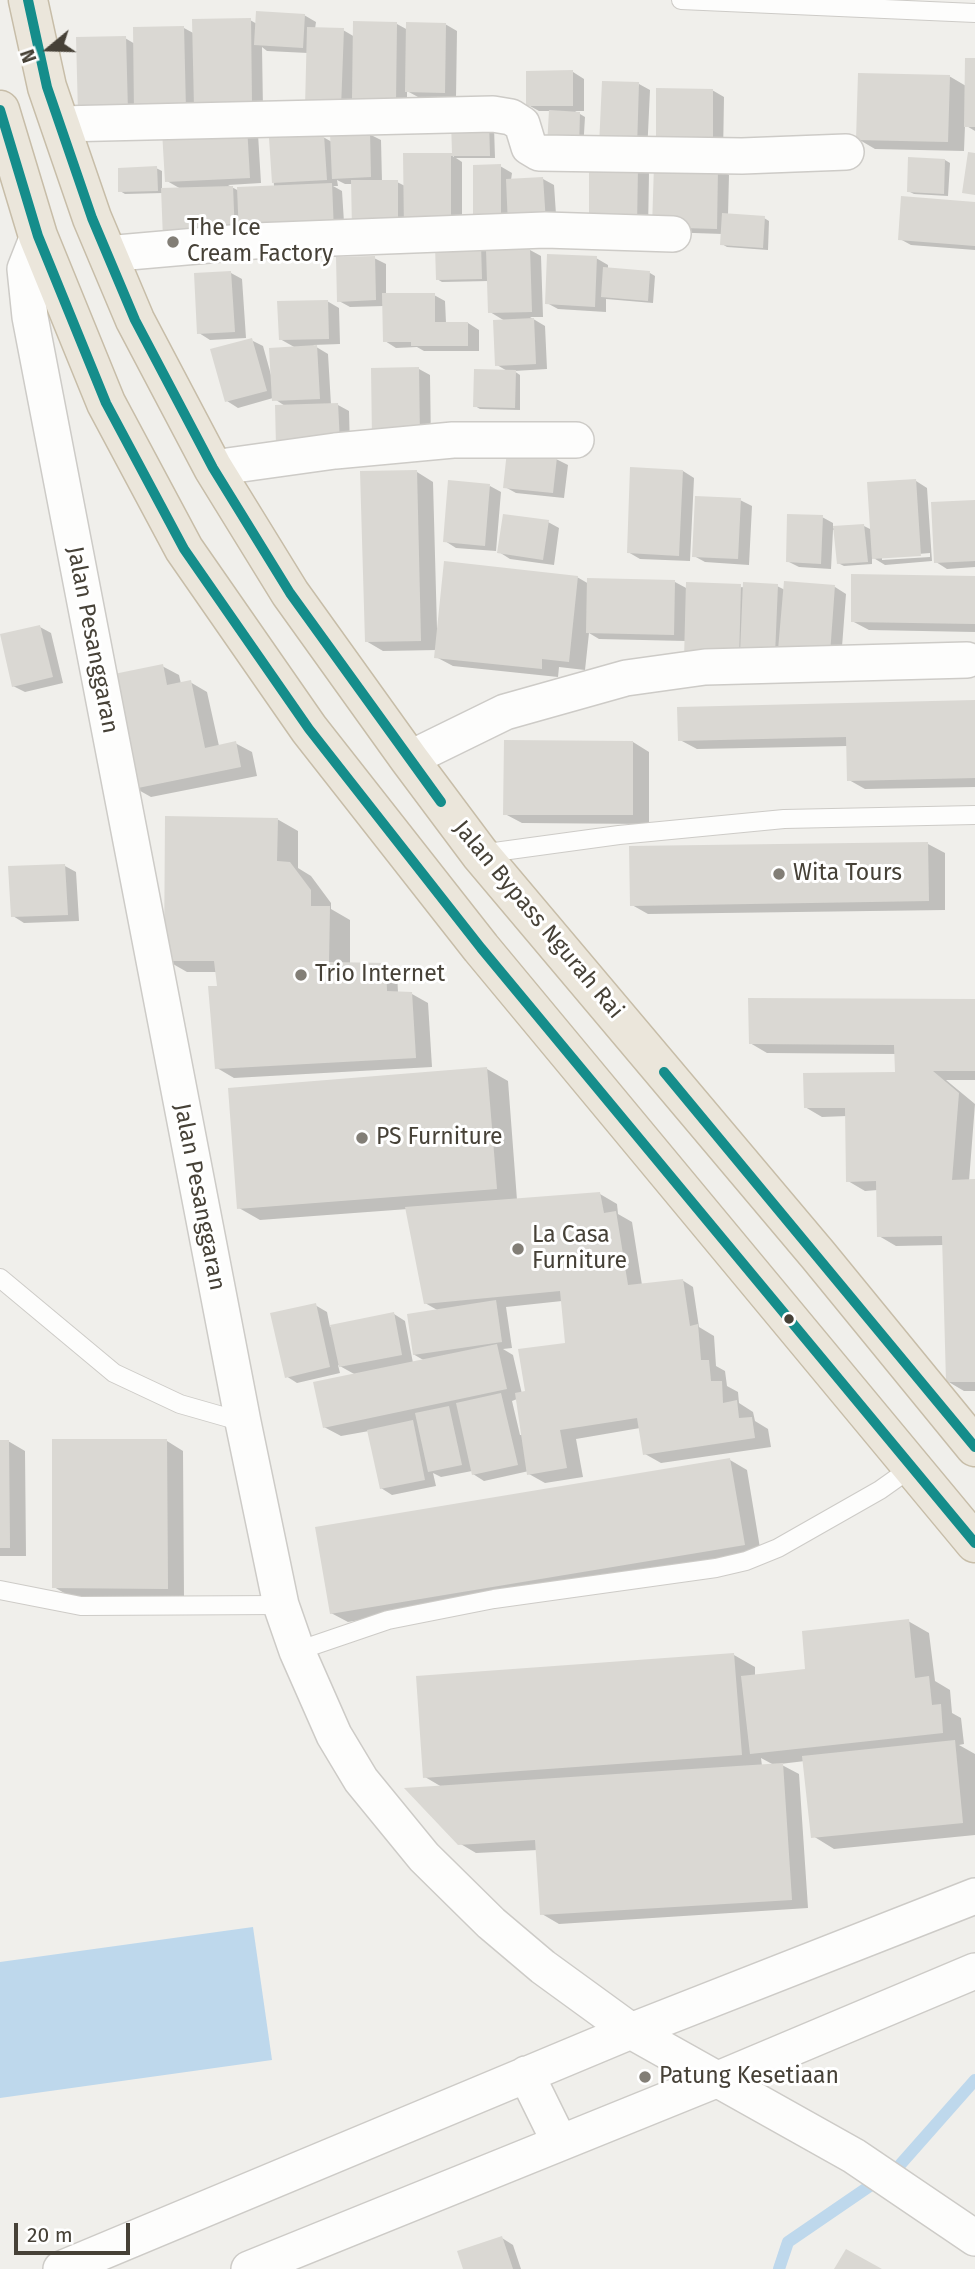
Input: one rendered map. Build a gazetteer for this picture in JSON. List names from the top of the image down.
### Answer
{
  "streets": {
    "highway": ["Jalan Bypass Ngurah Rai"],
    "street": ["Jalan Pesanggaran"]
  },
  "places": [
    "The Ice Cream Factory",
    "Wita Tours",
    "Trio Internet",
    "PS Furniture",
    "La Casa Furniture",
    "Patung Kesetiaan"
  ],
  "scale_bar": "20 m",
  "north": "left"
}
